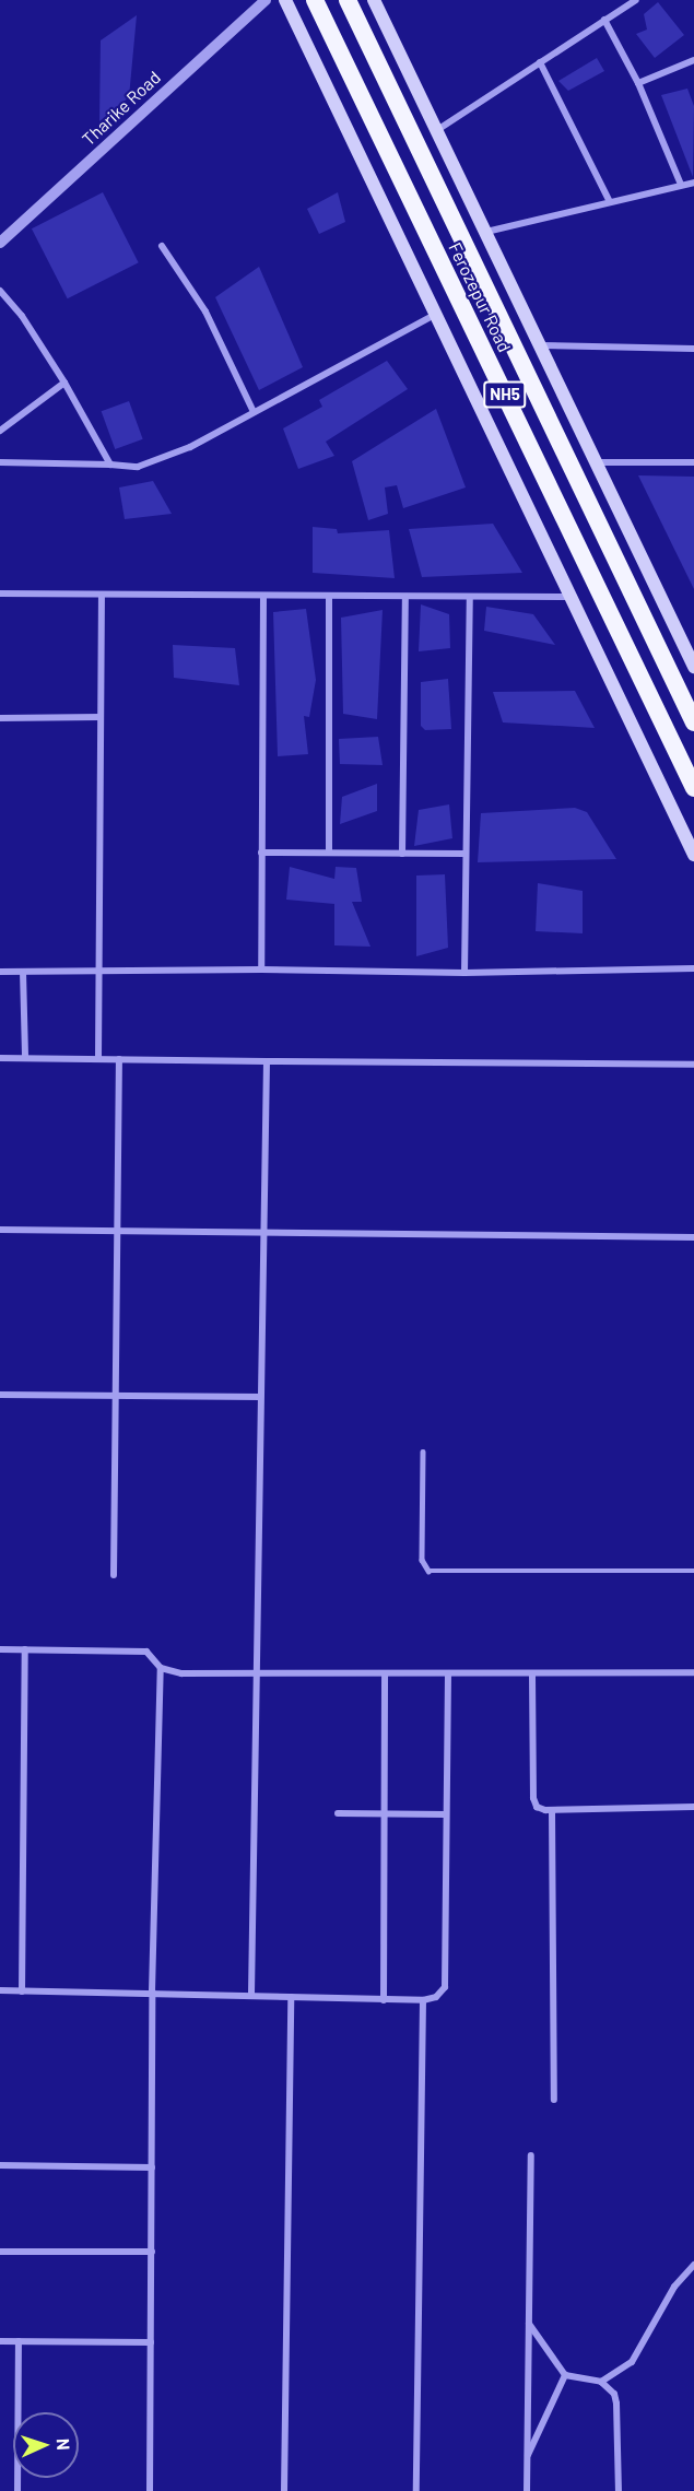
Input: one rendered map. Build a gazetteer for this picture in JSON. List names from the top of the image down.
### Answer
{
  "streets": {
    "highway": ["Ferozepur Road", "NH5"],
    "street": ["Tharike Road"]
  },
  "north": "right"
}
